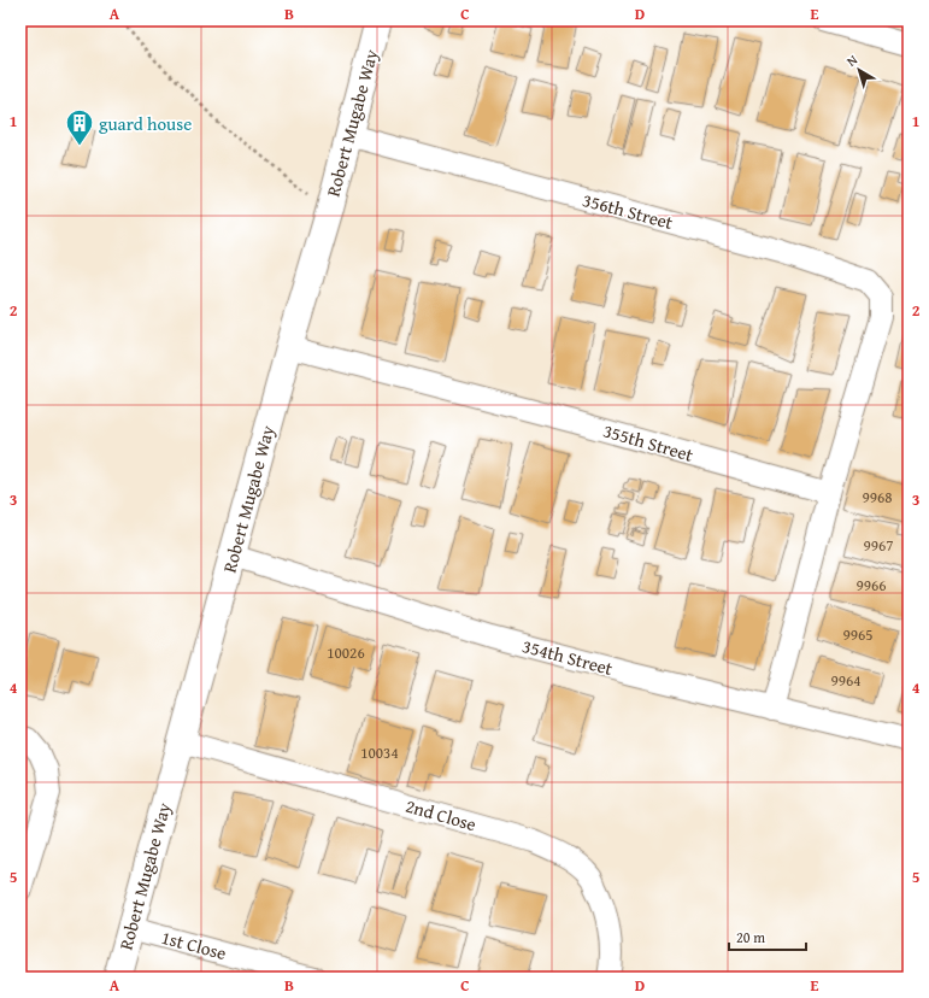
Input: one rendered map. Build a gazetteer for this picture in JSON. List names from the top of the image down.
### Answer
{
  "streets": {
    "street": [
      "Robert Mugabe Way",
      "356th Street",
      "355th Street",
      "354th Street",
      "2nd Close",
      "1st Close"
    ]
  },
  "crossings": [
    ["Robert Mugabe Way", "356th Street"],
    ["Robert Mugabe Way", "355th Street"],
    ["Robert Mugabe Way", "354th Street"],
    ["Robert Mugabe Way", "2nd Close"],
    ["Robert Mugabe Way", "1st Close"],
    ["356th Street", "355th Street"]
  ],
  "places": {
    "building": ["guard house"]
  },
  "house_numbers": [
    "9968",
    "9967",
    "9966",
    "9965",
    "10026",
    "9964",
    "10034"
  ],
  "scale_bar": "20 m",
  "north": "top left",
  "grid": {
    "columns": [
      "A",
      "B",
      "C",
      "D",
      "E"
    ],
    "rows": [
      "1",
      "2",
      "3",
      "4",
      "5"
    ]
  }
}
